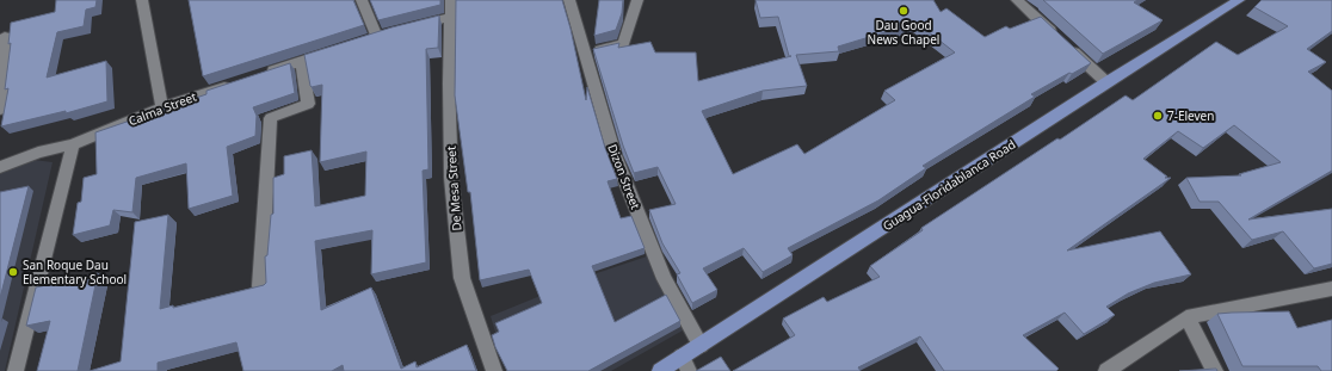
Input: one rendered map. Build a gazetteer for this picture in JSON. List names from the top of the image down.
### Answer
{
  "streets": {
    "main road": ["Guagua-Floridablanca Road"],
    "street": ["Calma Street", "Dizon Street", "De Mesa Street"]
  },
  "crossings": [
    ["Dizon Street", "Guagua-Floridablanca Road"]
  ],
  "places": ["Dau Good News Chapel", "7-Eleven", "San Roque Dau Elementary School"]
}
